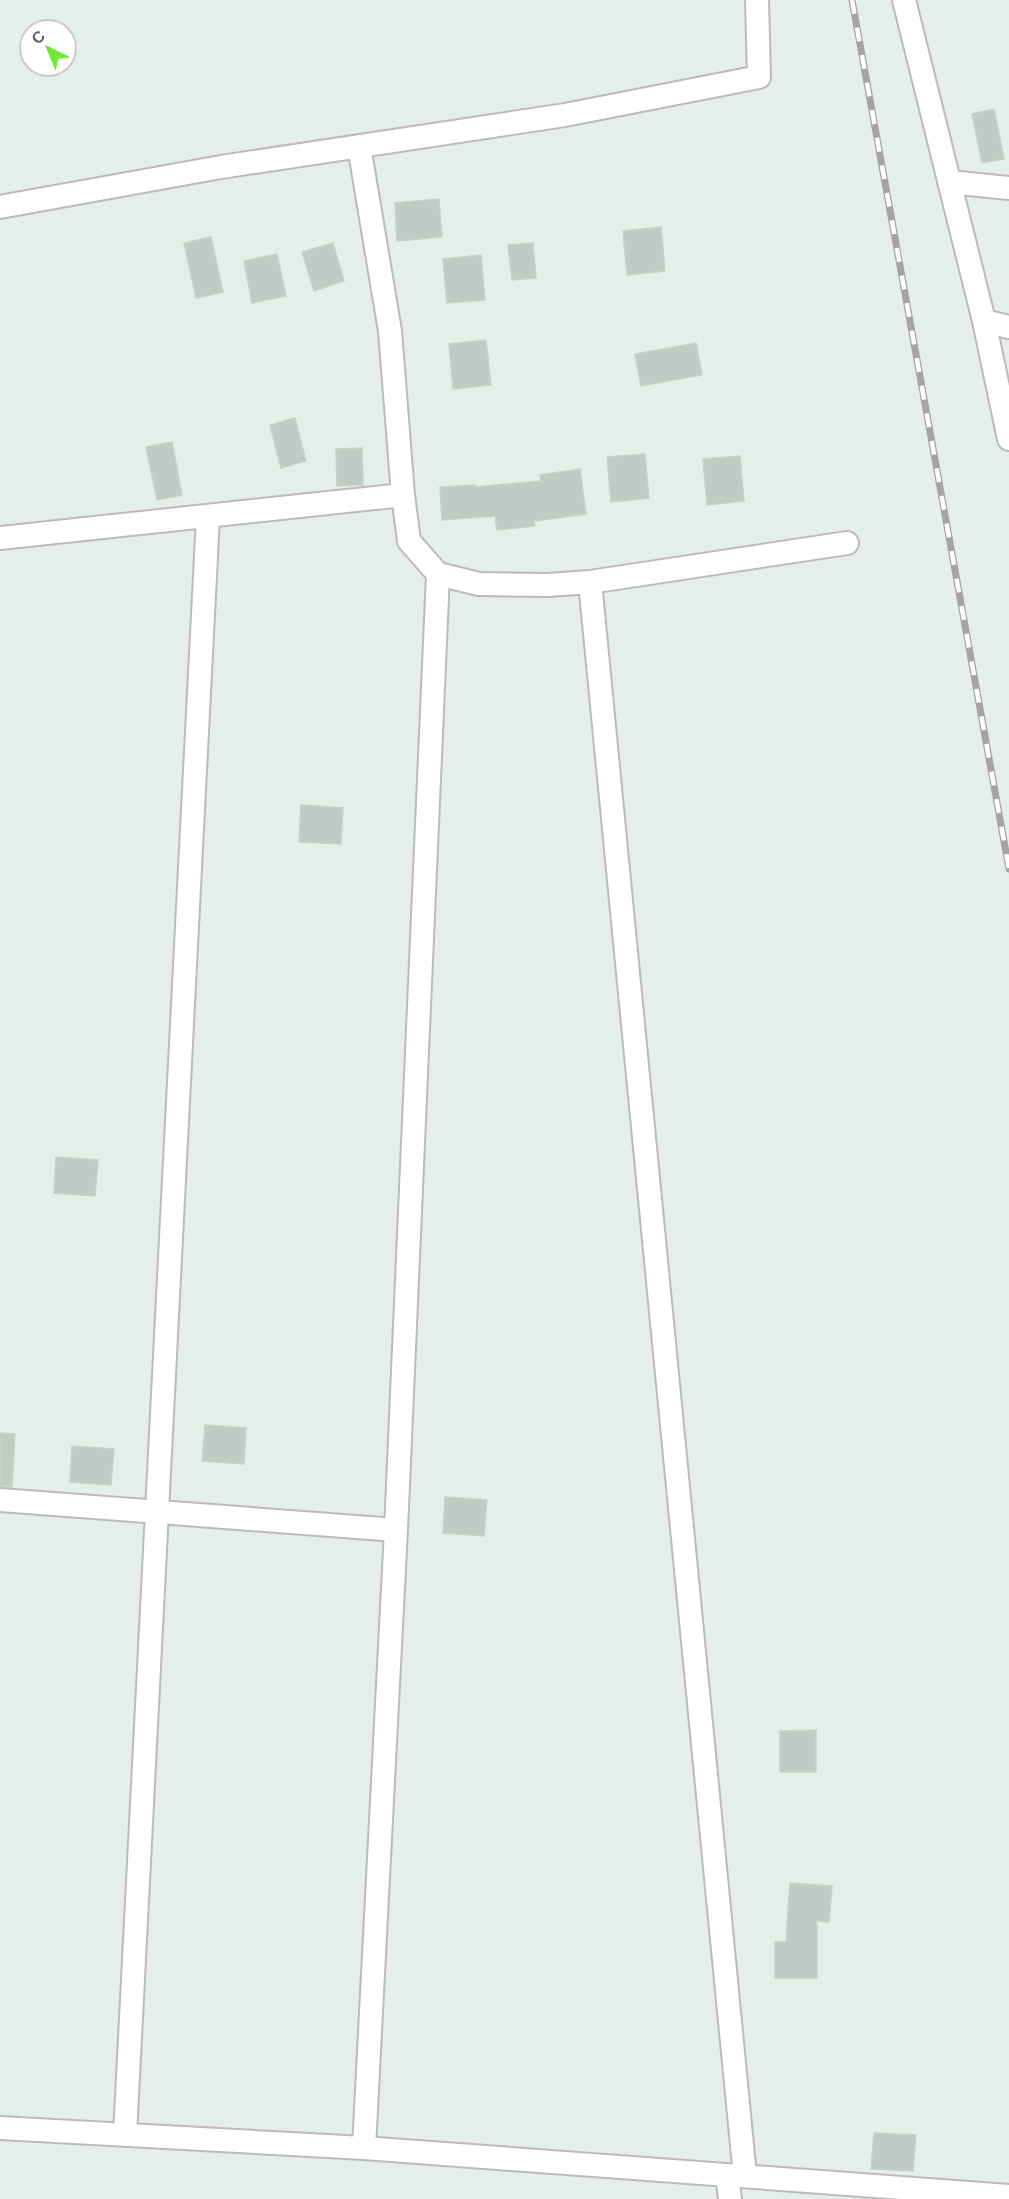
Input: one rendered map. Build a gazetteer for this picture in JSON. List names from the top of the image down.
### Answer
{
  "north": "top left"
}
